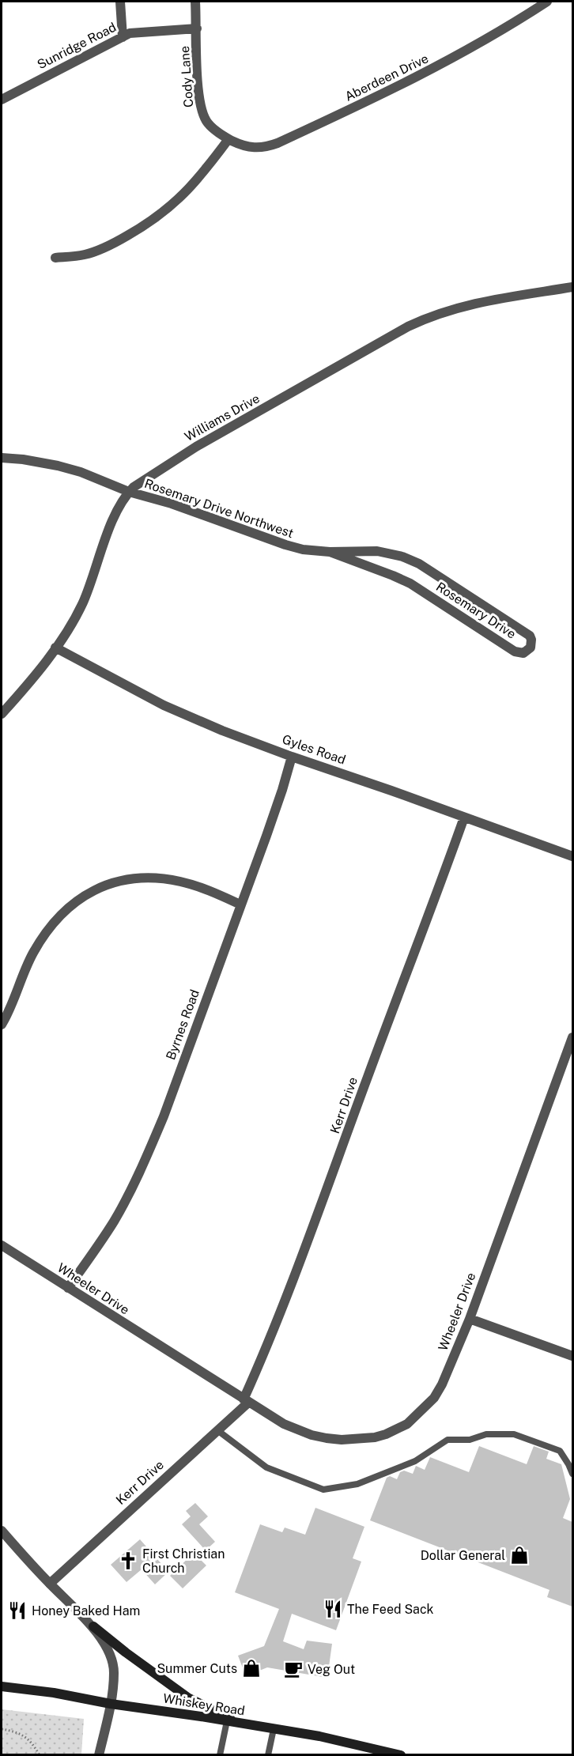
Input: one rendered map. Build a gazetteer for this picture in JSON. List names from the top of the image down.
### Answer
{
  "streets": {
    "main road": ["Whiskey Road"],
    "street": [
      "Sunridge Road",
      "Cody Lane",
      "Aberdeen Drive",
      "Williams Drive",
      "Rosemary Drive Northwest",
      "Rosemary Drive",
      "Gyles Road",
      "Byrnes Road",
      "Kerr Drive",
      "Wheeler Drive"
    ]
  },
  "crossings": [
    ["Sunridge Road", "Cody Lane"],
    ["Cody Lane", "Aberdeen Drive"],
    ["Williams Drive", "Rosemary Drive Northwest"],
    ["Williams Drive", "Gyles Road"],
    ["Rosemary Drive Northwest", "Rosemary Drive"],
    ["Gyles Road", "Byrnes Road"],
    ["Gyles Road", "Kerr Drive"],
    ["Byrnes Road", "Wheeler Drive"],
    ["Kerr Drive", "Wheeler Drive"]
  ],
  "places": {
    "shop": ["Dollar General", "Summer Cuts"],
    "church": ["First Christian Church"],
    "restaurant": ["The Feed Sack", "Honey Baked Ham"],
    "cafe": ["Veg Out"]
  }
}
